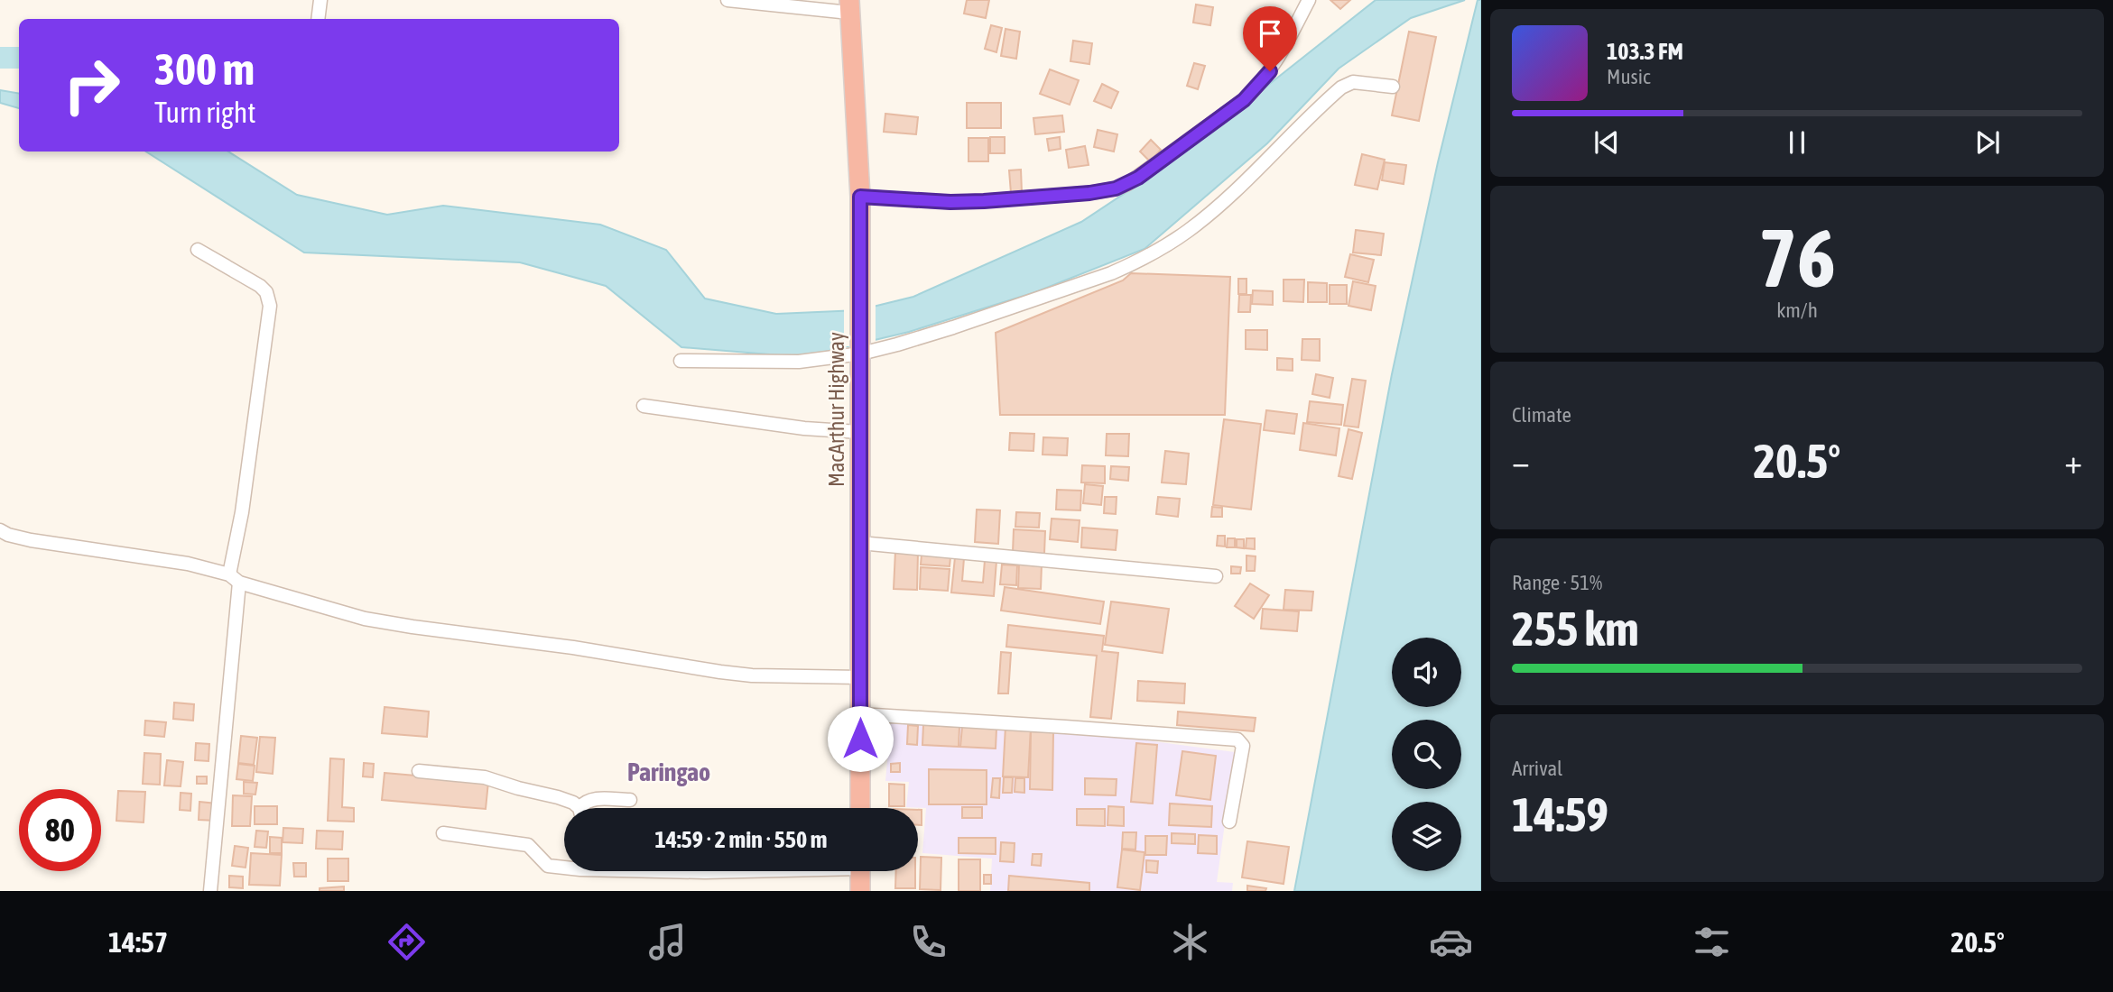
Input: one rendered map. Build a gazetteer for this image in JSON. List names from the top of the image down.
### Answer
{
  "streets": {
    "highway": ["MacArthur Highway"]
  },
  "districts": ["Paringao"],
  "page": {
    "turn": ["300 m", "Turn right"],
    "song": ["103.3 FM", "Music"],
    "tile": [
      ["76", "km/h"],
      "Climate",
      ["Range · 51%", "255 km"],
      ["Arrival", "14:59"]
    ],
    "heat": ["−", "20.5°", "+"],
    "limit": "80",
    "trip": "14:59 · 2 min · 550 m",
    "tabs": ["14:57", "20.5°"]
  }
}
